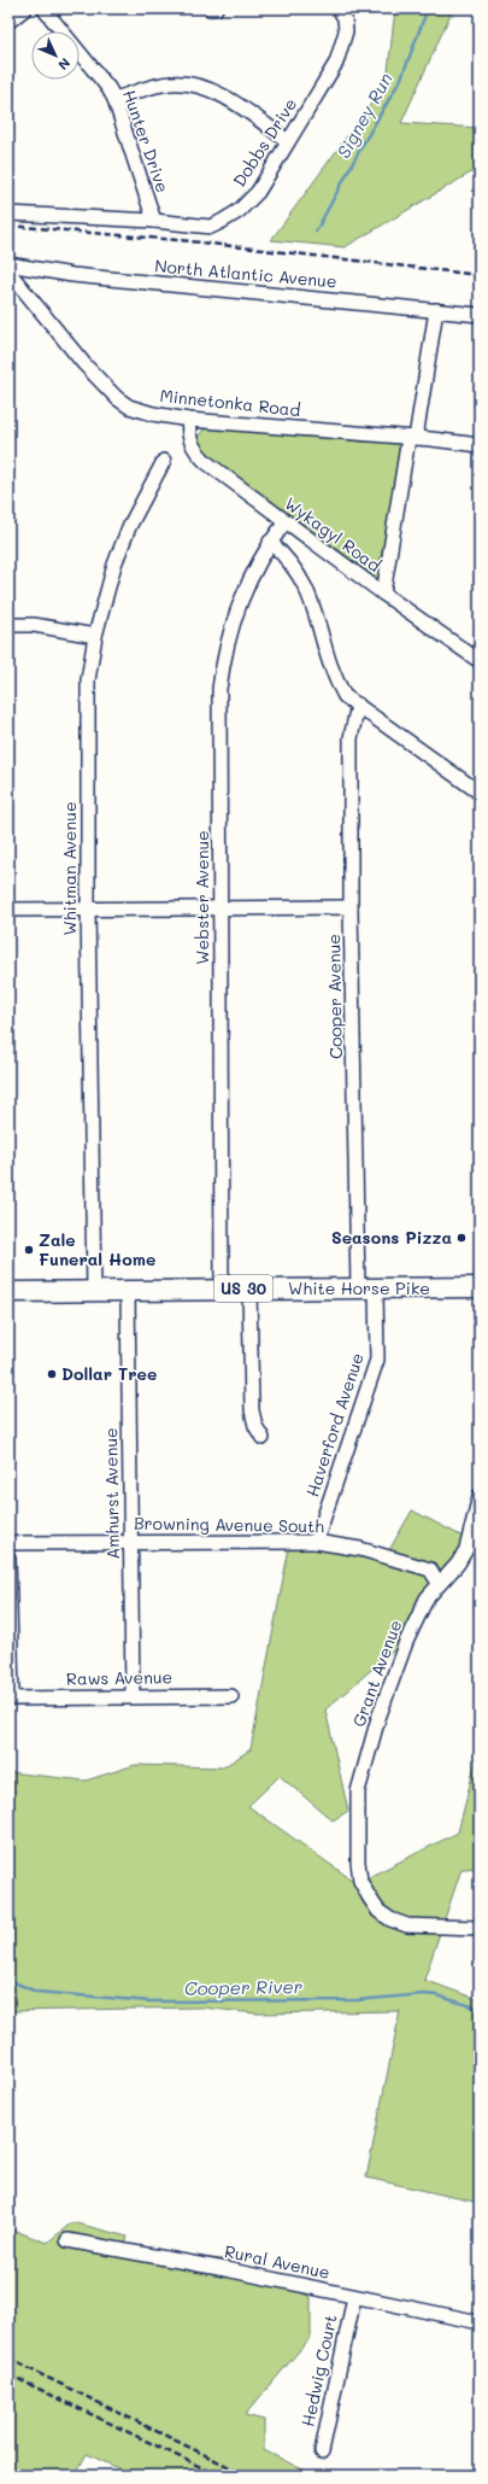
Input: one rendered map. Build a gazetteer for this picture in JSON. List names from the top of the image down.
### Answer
{
  "streets": {
    "highway": ["US 30", "White Horse Pike"],
    "street": [
      "Hunter Drive",
      "Dobbs Drive",
      "North Atlantic Avenue",
      "Minnetonka Road",
      "Wykagyl Road",
      "Whitman Avenue",
      "Webster Avenue",
      "Cooper Avenue",
      "Haverford Avenue",
      "Amhurst Avenue",
      "Browning Avenue South",
      "Grant Avenue",
      "Raws Avenue",
      "Rural Avenue",
      "Hedwig Court"
    ]
  },
  "crossings": [
    ["Hunter Drive", "Dobbs Drive"],
    ["Minnetonka Road", "Wykagyl Road"],
    ["Wykagyl Road", "Webster Avenue"],
    ["Whitman Avenue", "White Horse Pike"],
    ["Webster Avenue", "White Horse Pike"],
    ["Cooper Avenue", "White Horse Pike"],
    ["Cooper Avenue", "Haverford Avenue"],
    ["White Horse Pike", "Haverford Avenue"],
    ["White Horse Pike", "Amhurst Avenue"],
    ["Haverford Avenue", "Browning Avenue South"],
    ["Amhurst Avenue", "Browning Avenue South"],
    ["Amhurst Avenue", "Raws Avenue"],
    ["Browning Avenue South", "Grant Avenue"],
    ["Rural Avenue", "Hedwig Court"]
  ],
  "water": ["Signey Run", "Cooper River"],
  "places": ["Seasons Pizza", "Zale Funeral Home", "Dollar Tree"],
  "north": "bottom right"
}
